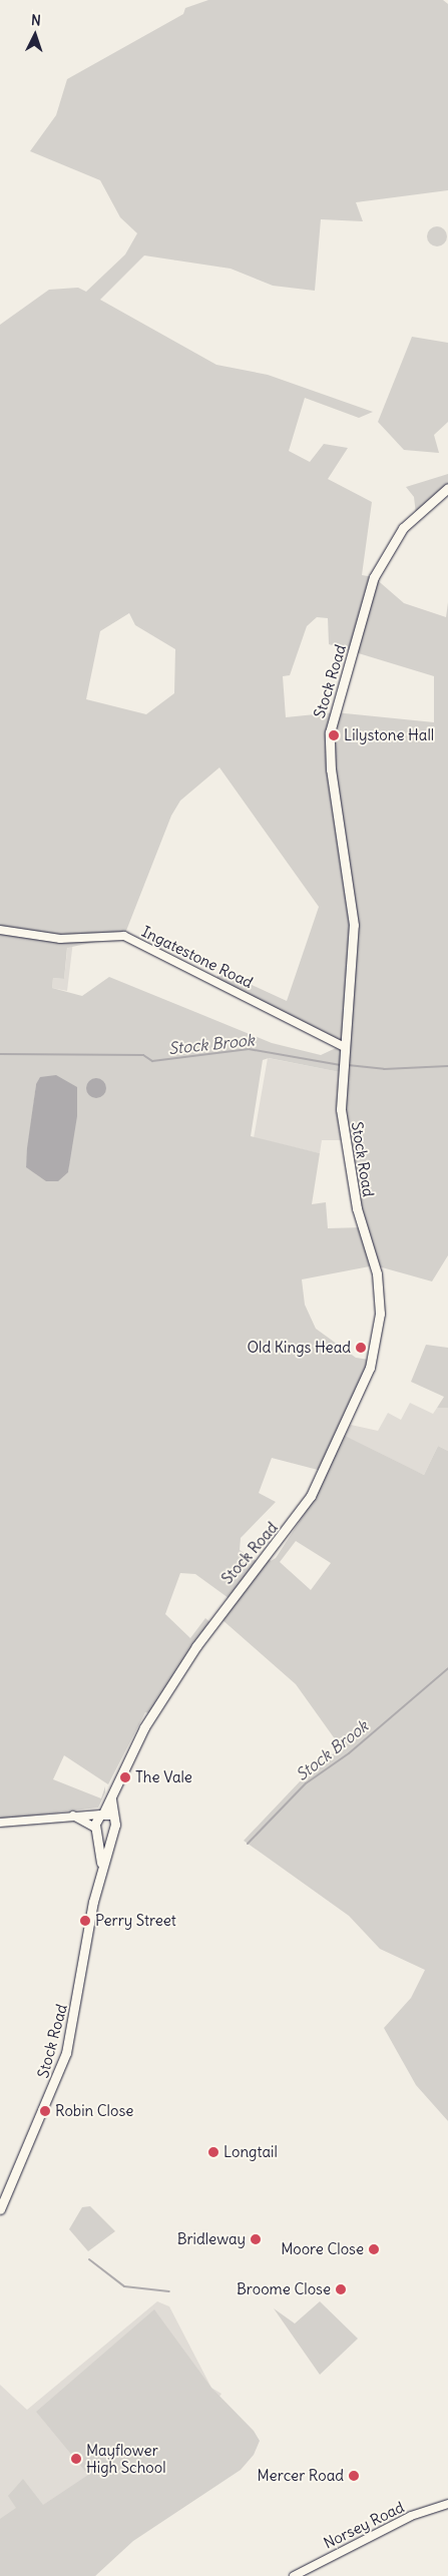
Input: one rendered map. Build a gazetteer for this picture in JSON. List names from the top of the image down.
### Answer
{
  "streets": {
    "main road": ["Stock Road"],
    "street": ["Ingatestone Road", "Norsey Road"]
  },
  "crossings": [
    ["Stock Road", "Ingatestone Road"]
  ],
  "water": ["Stock Brook"],
  "places": [
    "Lilystone Hall",
    "Old Kings Head",
    "The Vale",
    "Perry Street",
    "Robin Close",
    "Longtail",
    "Bridleway",
    "Moore Close",
    "Broome Close",
    "Mayflower High School",
    "Mercer Road"
  ],
  "north": "top"
}
